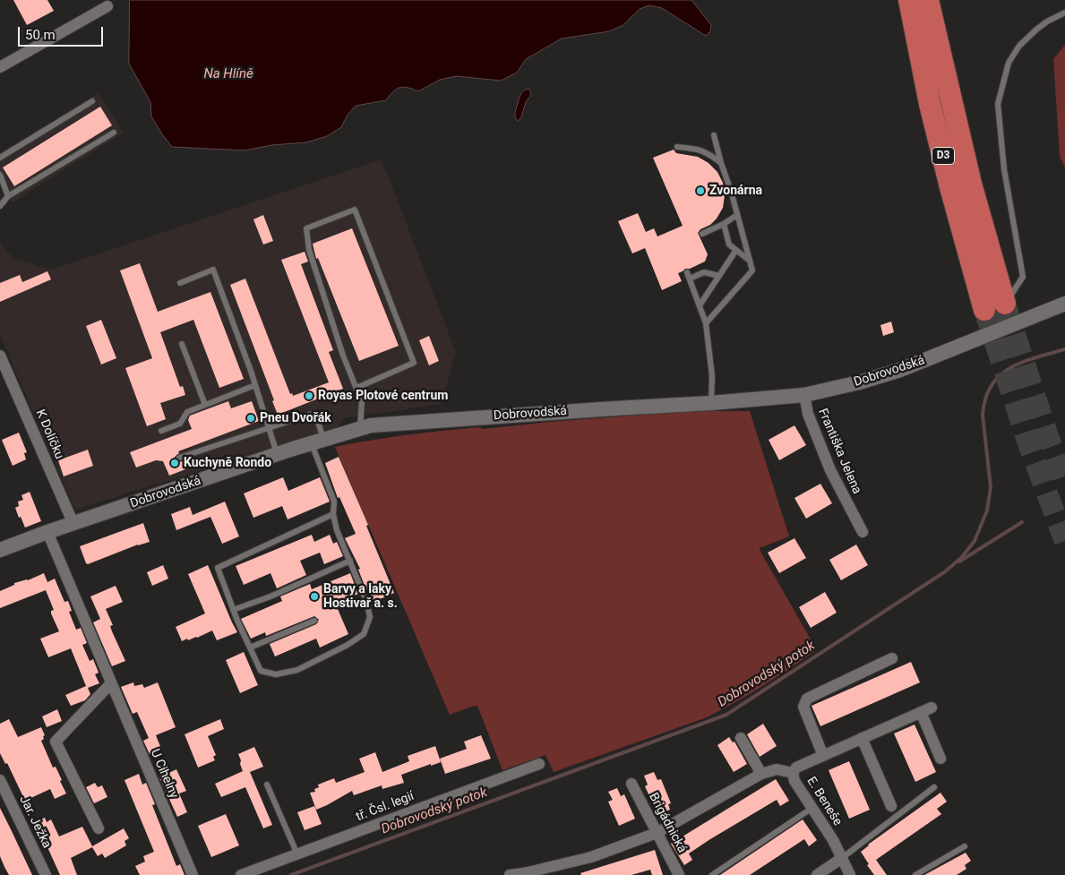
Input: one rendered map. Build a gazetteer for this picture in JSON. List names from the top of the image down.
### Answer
{
  "streets": {
    "highway": ["D3"],
    "street": [
      "Dobrovodská",
      "K Dolíčku",
      "Františka Jelena",
      "U Cihelny",
      "E. Beneše",
      "tř. Čsl. legií",
      "Jar. Ježka",
      "Brigádnická"
    ]
  },
  "crossings": [
    ["Dobrovodská", "K Dolíčku"],
    ["Dobrovodská", "Františka Jelena"],
    ["Dobrovodská", "U Cihelny"]
  ],
  "water": ["Na Hlíně", "Dobrovodský potok"],
  "places": [
    "Zvonárna",
    "Royas Plotové centrum",
    "Pneu Dvořák",
    "Kuchyně Rondo",
    "Barvy a laky Hostivař a. s."
  ],
  "scale_bar": "50 m"
}
